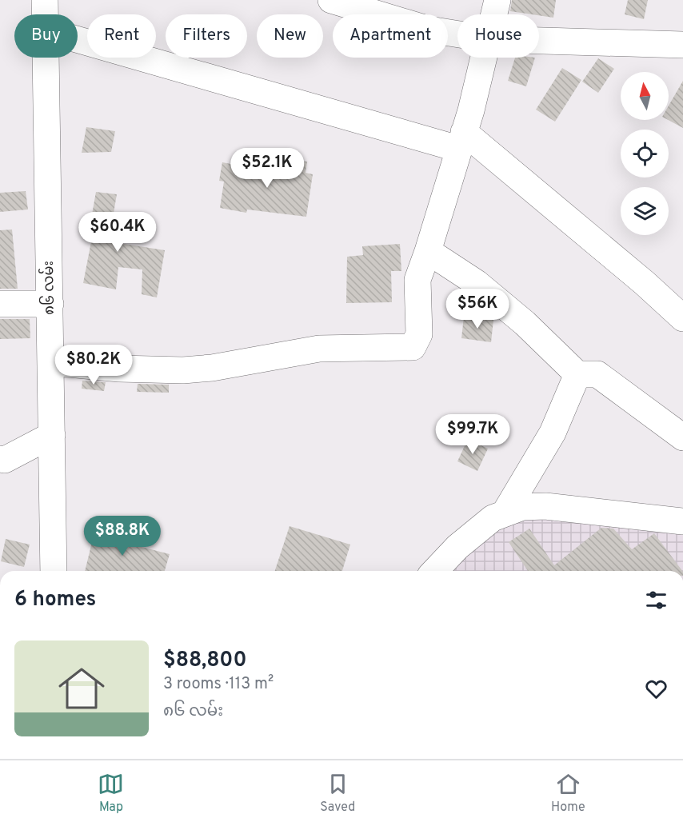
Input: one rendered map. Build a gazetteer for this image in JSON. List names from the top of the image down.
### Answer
{
  "streets": {
    "street": ["၈၆ လမ်း"]
  },
  "north": "top",
  "page": {
    "chip": [
      "Buy",
      "Rent",
      "Filters",
      "New",
      "Apartment",
      "House"
    ],
    "price": [
      "$52.1K",
      "$60.4K",
      "$56K",
      "$80.2K",
      "$99.7K",
      "$88.8K"
    ],
    "heading": "6 homes",
    "list": [
      {
        "name": "$88,800",
        "note": "3 rooms · 113 m² · ၈၆ လမ်း"
      }
    ],
    "tabs": ["Map", "Saved", "Home"]
  }
}
